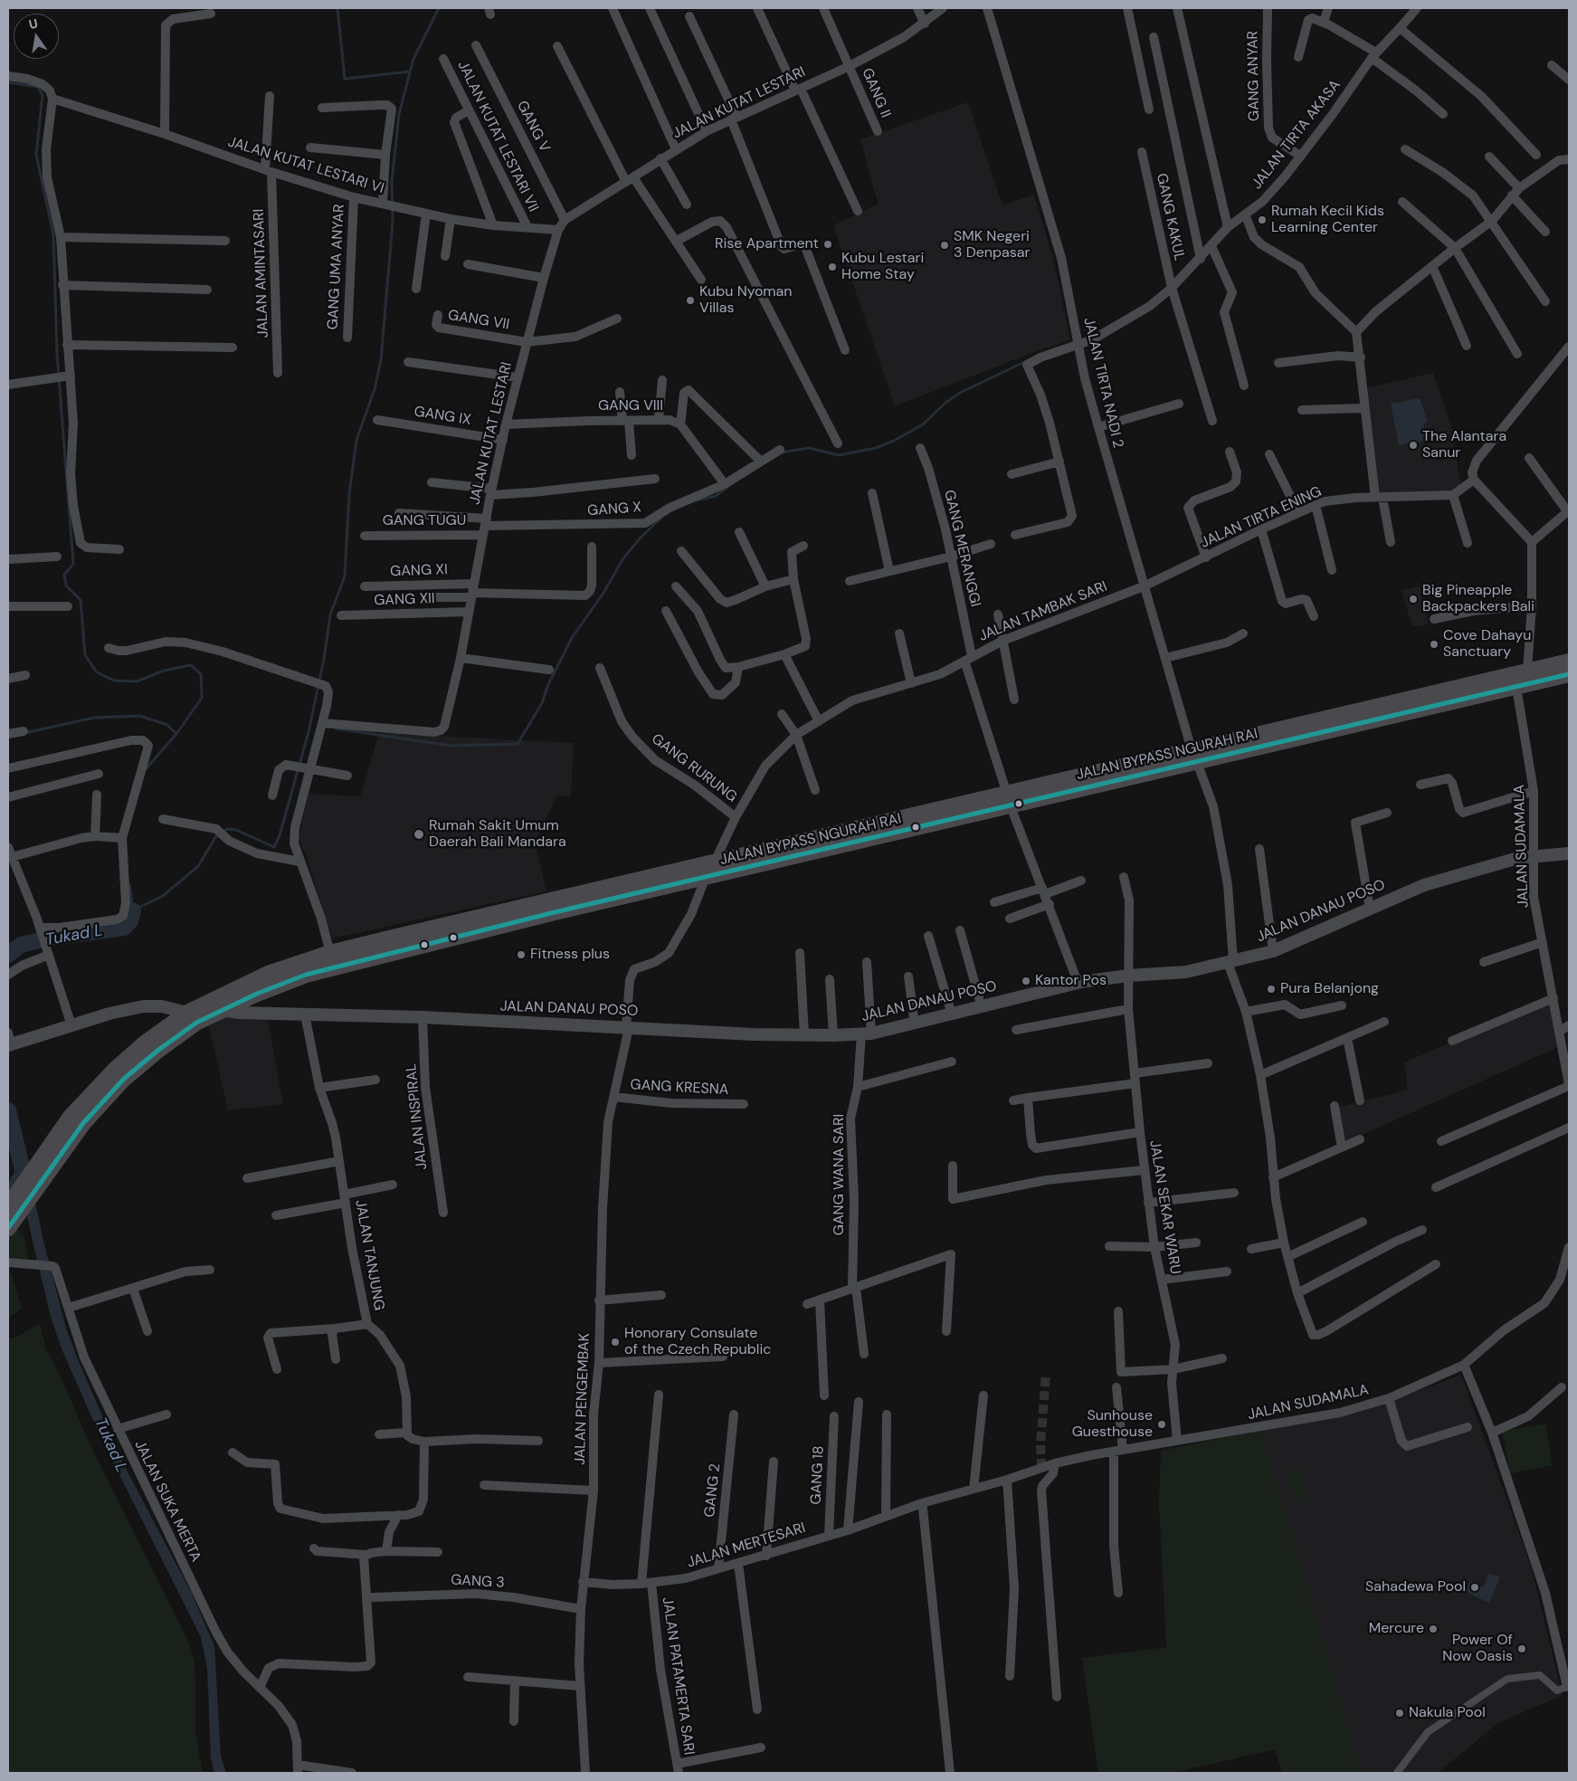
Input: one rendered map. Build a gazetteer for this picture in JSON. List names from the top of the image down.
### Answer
{
  "streets": {
    "highway": ["JALAN BYPASS NGURAH RAI"],
    "street": [
      "GANG ANYAR",
      "GANG II",
      "JALAN KUTAT LESTARI",
      "GANG V",
      "JALAN TIRTA AKASA",
      "JALAN KUTAT LESTARI VII",
      "JALAN KUTAT LESTARI VI",
      "GANG KAKUL",
      "GANG UMA ANYAR",
      "JALAN AMINTASARI",
      "GANG VII",
      "JALAN TIRTA NADI 2",
      "GANG VIII",
      "GANG IX",
      "GANG X",
      "JALAN TIRTA ENING",
      "GANG TUGU",
      "GANG MERANGGI",
      "GANG XI",
      "GANG XII",
      "JALAN TAMBAK SARI",
      "GANG RURUNG",
      "JALAN SUDAMALA",
      "JALAN DANAU POSO",
      "GANG KRESNA",
      "JALAN INSPIRAL",
      "GANG WANA SARI",
      "JALAN SEKAR WARU",
      "JALAN TANJUNG",
      "JALAN PENGEMBAK",
      "GANG 18",
      "GANG 2",
      "JALAN SUKA MERTA",
      "JALAN MERTESARI",
      "GANG 3",
      "JALAN PATAMERTA SARI"
    ]
  },
  "crossings": [
    ["GANG ANYAR", "JALAN TIRTA AKASA"],
    ["GANG II", "JALAN KUTAT LESTARI"],
    ["JALAN KUTAT LESTARI", "GANG V"],
    ["JALAN KUTAT LESTARI", "JALAN KUTAT LESTARI VI"],
    ["JALAN KUTAT LESTARI", "GANG VII"],
    ["JALAN KUTAT LESTARI", "GANG VIII"],
    ["JALAN KUTAT LESTARI", "GANG IX"],
    ["JALAN KUTAT LESTARI", "GANG X"],
    ["JALAN KUTAT LESTARI", "GANG TUGU"],
    ["JALAN KUTAT LESTARI", "GANG XI"],
    ["JALAN KUTAT LESTARI", "GANG XII"],
    ["JALAN TIRTA AKASA", "GANG KAKUL"],
    ["JALAN TIRTA AKASA", "JALAN TIRTA NADI 2"],
    ["JALAN KUTAT LESTARI VII", "JALAN KUTAT LESTARI VI"],
    ["JALAN KUTAT LESTARI VI", "GANG UMA ANYAR"],
    ["JALAN KUTAT LESTARI VI", "JALAN AMINTASARI"],
    ["JALAN TIRTA NADI 2", "JALAN TIRTA ENING"],
    ["JALAN TIRTA NADI 2", "JALAN TAMBAK SARI"],
    ["JALAN TIRTA NADI 2", "JALAN BYPASS NGURAH RAI"],
    ["JALAN TIRTA NADI 2", "JALAN DANAU POSO"],
    ["GANG VIII", "GANG X"],
    ["GANG X", "GANG TUGU"],
    ["JALAN TIRTA ENING", "JALAN TAMBAK SARI"],
    ["GANG MERANGGI", "JALAN TAMBAK SARI"],
    ["GANG MERANGGI", "JALAN BYPASS NGURAH RAI"],
    ["GANG MERANGGI", "JALAN DANAU POSO"],
    ["JALAN TAMBAK SARI", "JALAN BYPASS NGURAH RAI"],
    ["JALAN TAMBAK SARI", "GANG RURUNG"],
    ["JALAN BYPASS NGURAH RAI", "JALAN SUDAMALA"],
    ["JALAN BYPASS NGURAH RAI", "JALAN DANAU POSO"],
    ["JALAN BYPASS NGURAH RAI", "JALAN PENGEMBAK"],
    ["JALAN SUDAMALA", "JALAN DANAU POSO"],
    ["JALAN SUDAMALA", "JALAN SEKAR WARU"],
    ["JALAN SUDAMALA", "JALAN MERTESARI"],
    ["JALAN DANAU POSO", "JALAN INSPIRAL"],
    ["JALAN DANAU POSO", "GANG WANA SARI"],
    ["JALAN DANAU POSO", "JALAN SEKAR WARU"],
    ["JALAN DANAU POSO", "JALAN TANJUNG"],
    ["JALAN DANAU POSO", "JALAN PENGEMBAK"],
    ["GANG KRESNA", "JALAN PENGEMBAK"],
    ["JALAN SEKAR WARU", "JALAN MERTESARI"],
    ["JALAN PENGEMBAK", "JALAN MERTESARI"],
    ["JALAN PENGEMBAK", "GANG 3"],
    ["GANG 18", "JALAN MERTESARI"],
    ["GANG 2", "JALAN MERTESARI"],
    ["JALAN MERTESARI", "JALAN PATAMERTA SARI"]
  ],
  "water": ["Tukad L"],
  "places": [
    "Rumah Kecil Kids Learning Center",
    "Rise Apartment",
    "SMK Negeri 3 Denpasar",
    "Kubu Lestari Home Stay",
    "Kubu Nyoman Villas",
    "The Alantara Sanur",
    "Big Pineapple Backpackers Bali",
    "Cove Dahayu Sanctuary",
    "Rumah Sakit Umum Daerah Bali Mandara",
    "Fitness plus",
    "Kantor Pos",
    "Pura Belanjong",
    "Honorary Consulate of the Czech Republic",
    "Sunhouse Guesthouse",
    "Sahadewa Pool",
    "Mercure",
    "Power Of Now Oasis",
    "Nakula Pool"
  ],
  "north": "top"
}
